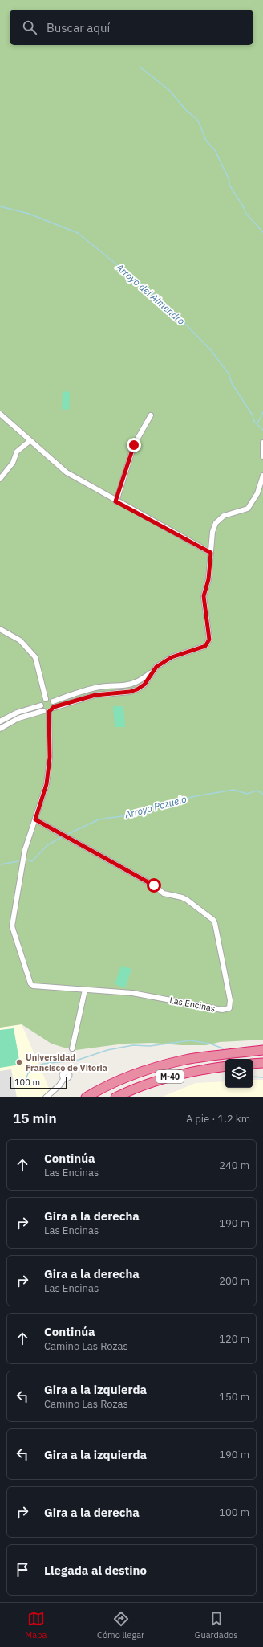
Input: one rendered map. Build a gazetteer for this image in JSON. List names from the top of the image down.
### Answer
{
  "streets": {
    "highway": ["M-40"],
    "street": ["Las Encinas"]
  },
  "water": ["Arroyo del Almendro", "Arroyo Pozuelo"],
  "places": ["Universidad Francisco de Vitoria"],
  "scale_bar": "100 m",
  "page": {
    "search": "Buscar aquí",
    "scale": "100 m",
    "heading": ["15 min", "A pie · 1.2 km"],
    "list": [
      ["Continúa", "Las Encinas", "240 m"],
      ["Gira a la derecha", "Las Encinas", "190 m"],
      ["Gira a la derecha", "Las Encinas", "200 m"],
      ["Continúa", "Camino Las Rozas", "120 m"],
      ["Gira a la izquierda", "Camino Las Rozas", "150 m"],
      ["Gira a la izquierda", "190 m"],
      ["Gira a la derecha", "100 m"],
      "Llegada al destino"
    ],
    "nav": ["Mapa", "Cómo llegar", "Guardados"]
  }
}
